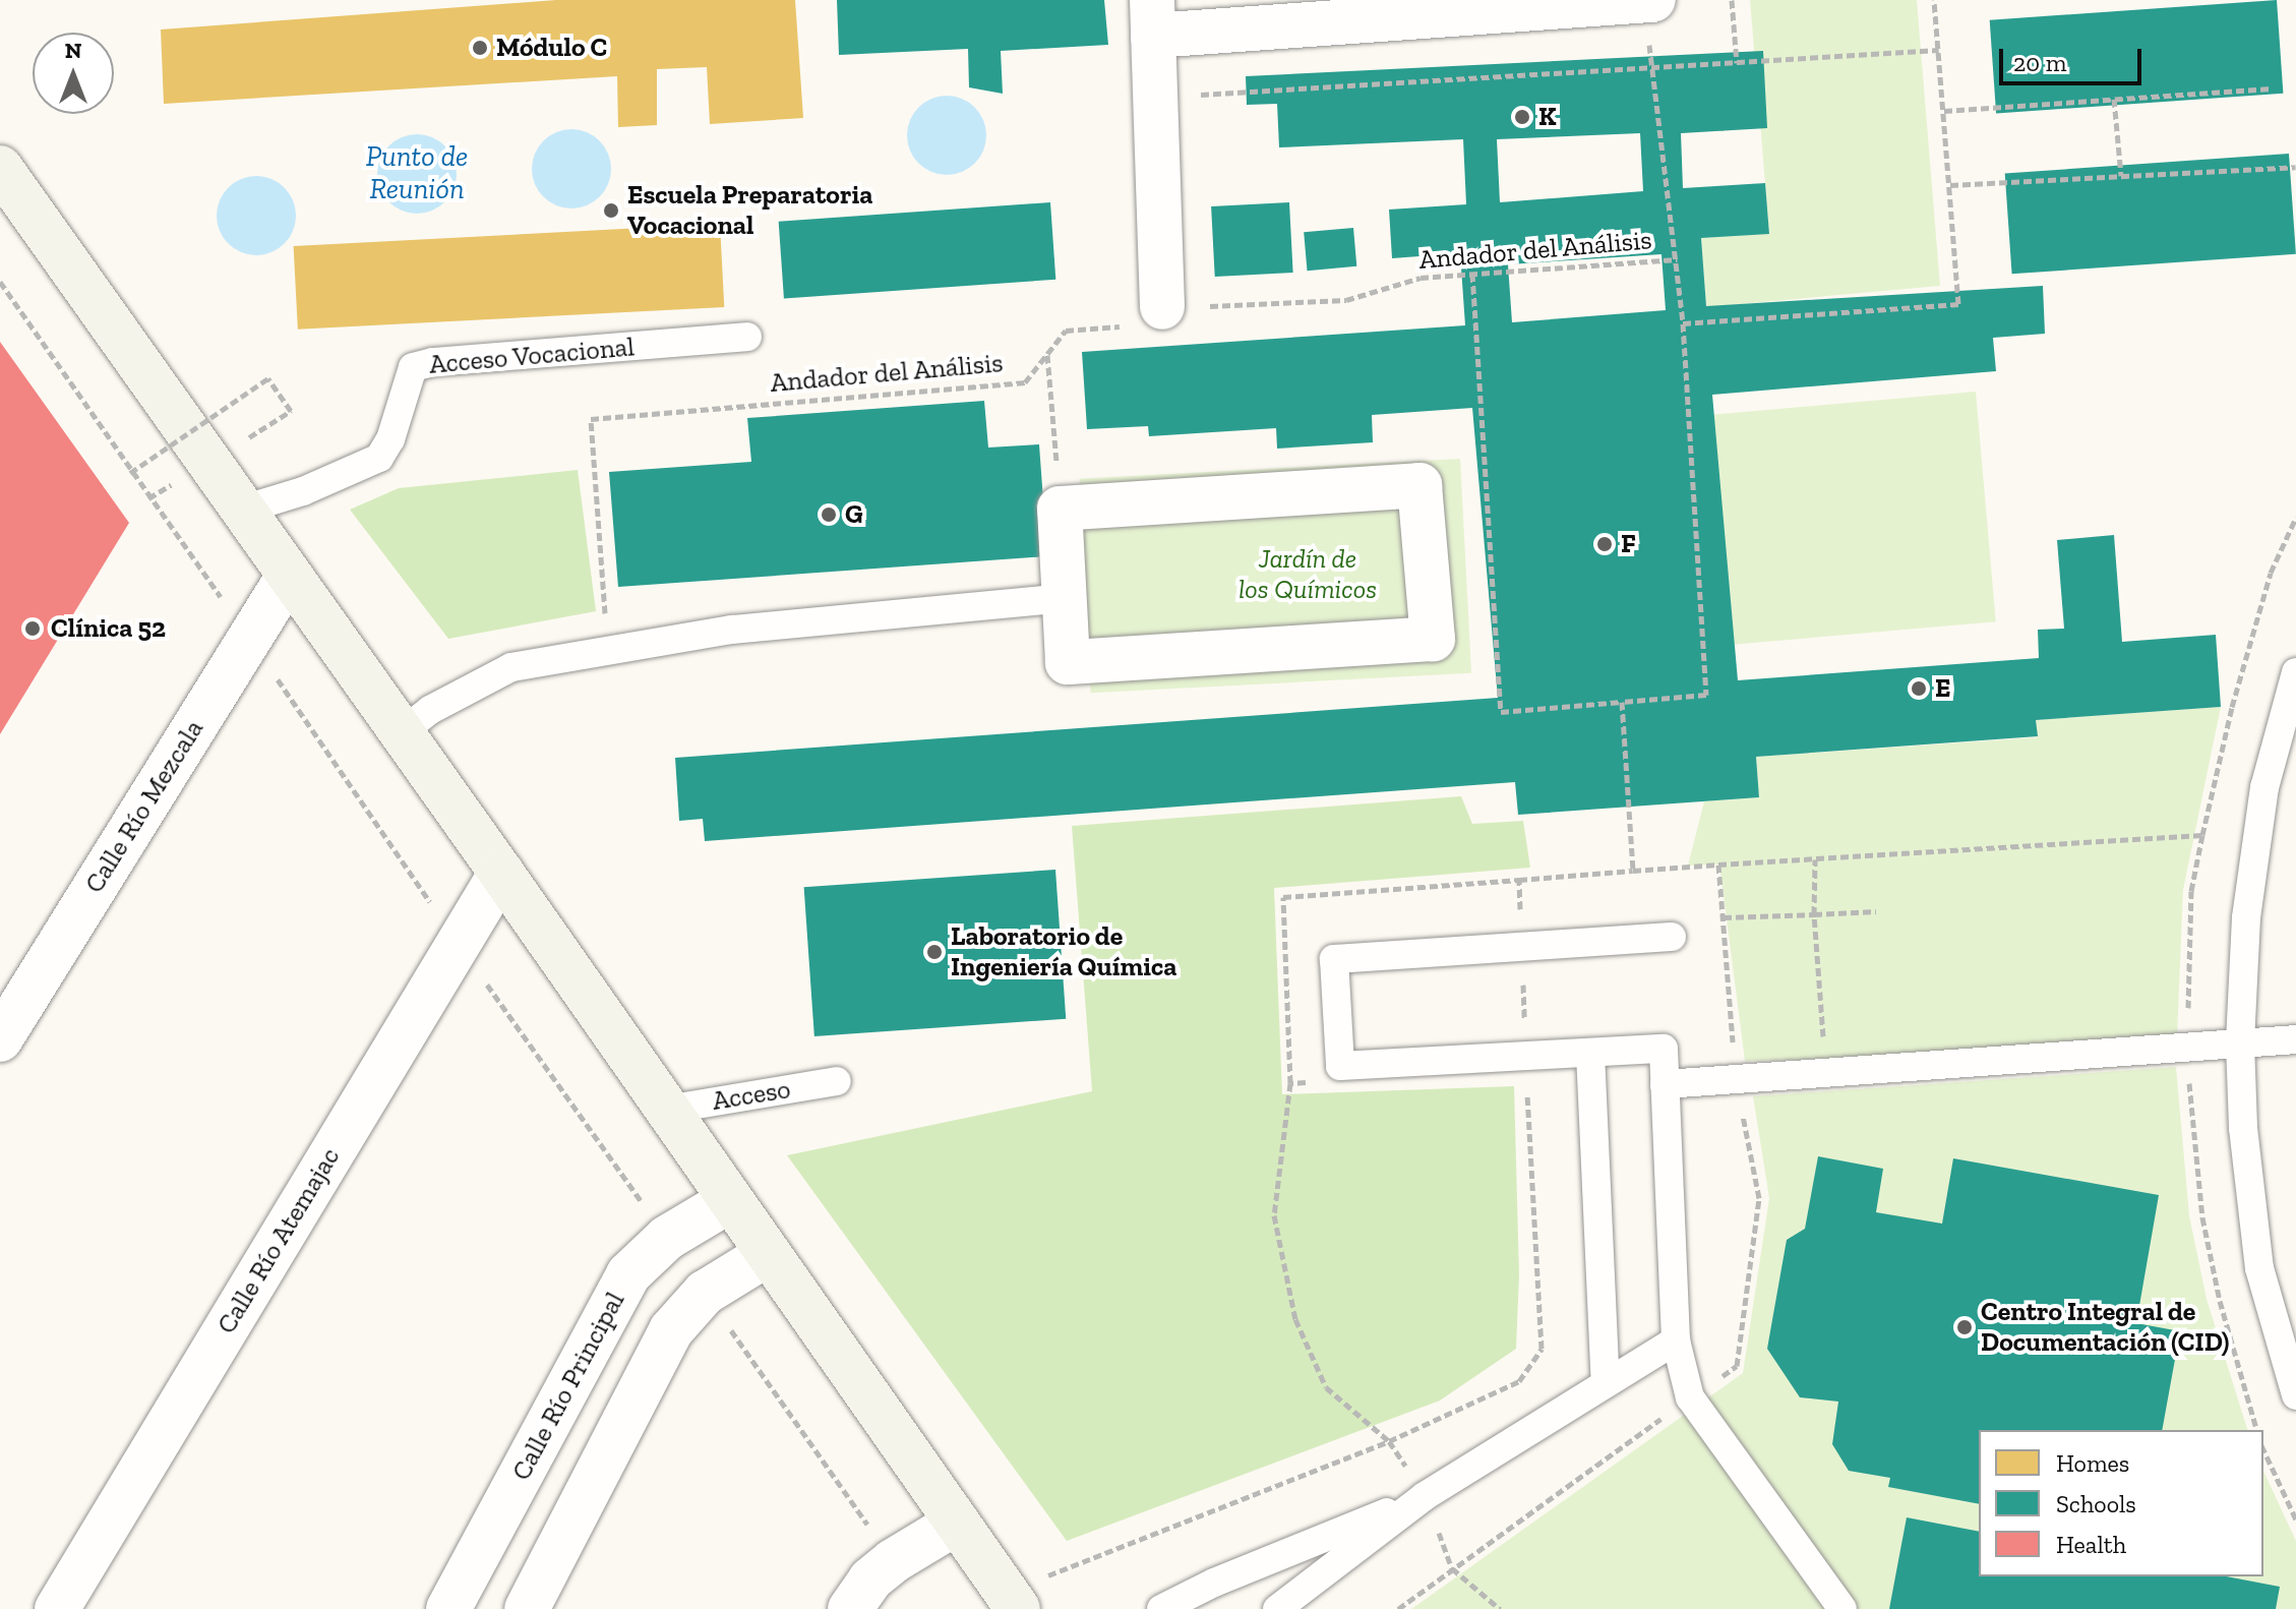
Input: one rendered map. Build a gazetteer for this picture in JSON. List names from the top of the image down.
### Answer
{
  "streets": {
    "street": ["Calle Río Mezcala", "Calle Río Atemajac", "Calle Río Principal"],
    "lane": ["Acceso Vocacional", "Acceso"],
    "path": ["Andador del Análisis"]
  },
  "water": ["Punto de Reunión"],
  "parks": ["Jardín de los Químicos"],
  "places": [
    "Módulo C",
    "K",
    "Escuela Preparatoria Vocacional",
    "G",
    "F",
    "Clínica 52",
    "E",
    "Laboratorio de Ingeniería Química",
    "Centro Integral de Documentación (CID)"
  ],
  "legend": ["Homes", "Schools", "Health"],
  "scale_bar": "20 m",
  "north": "top"
}
